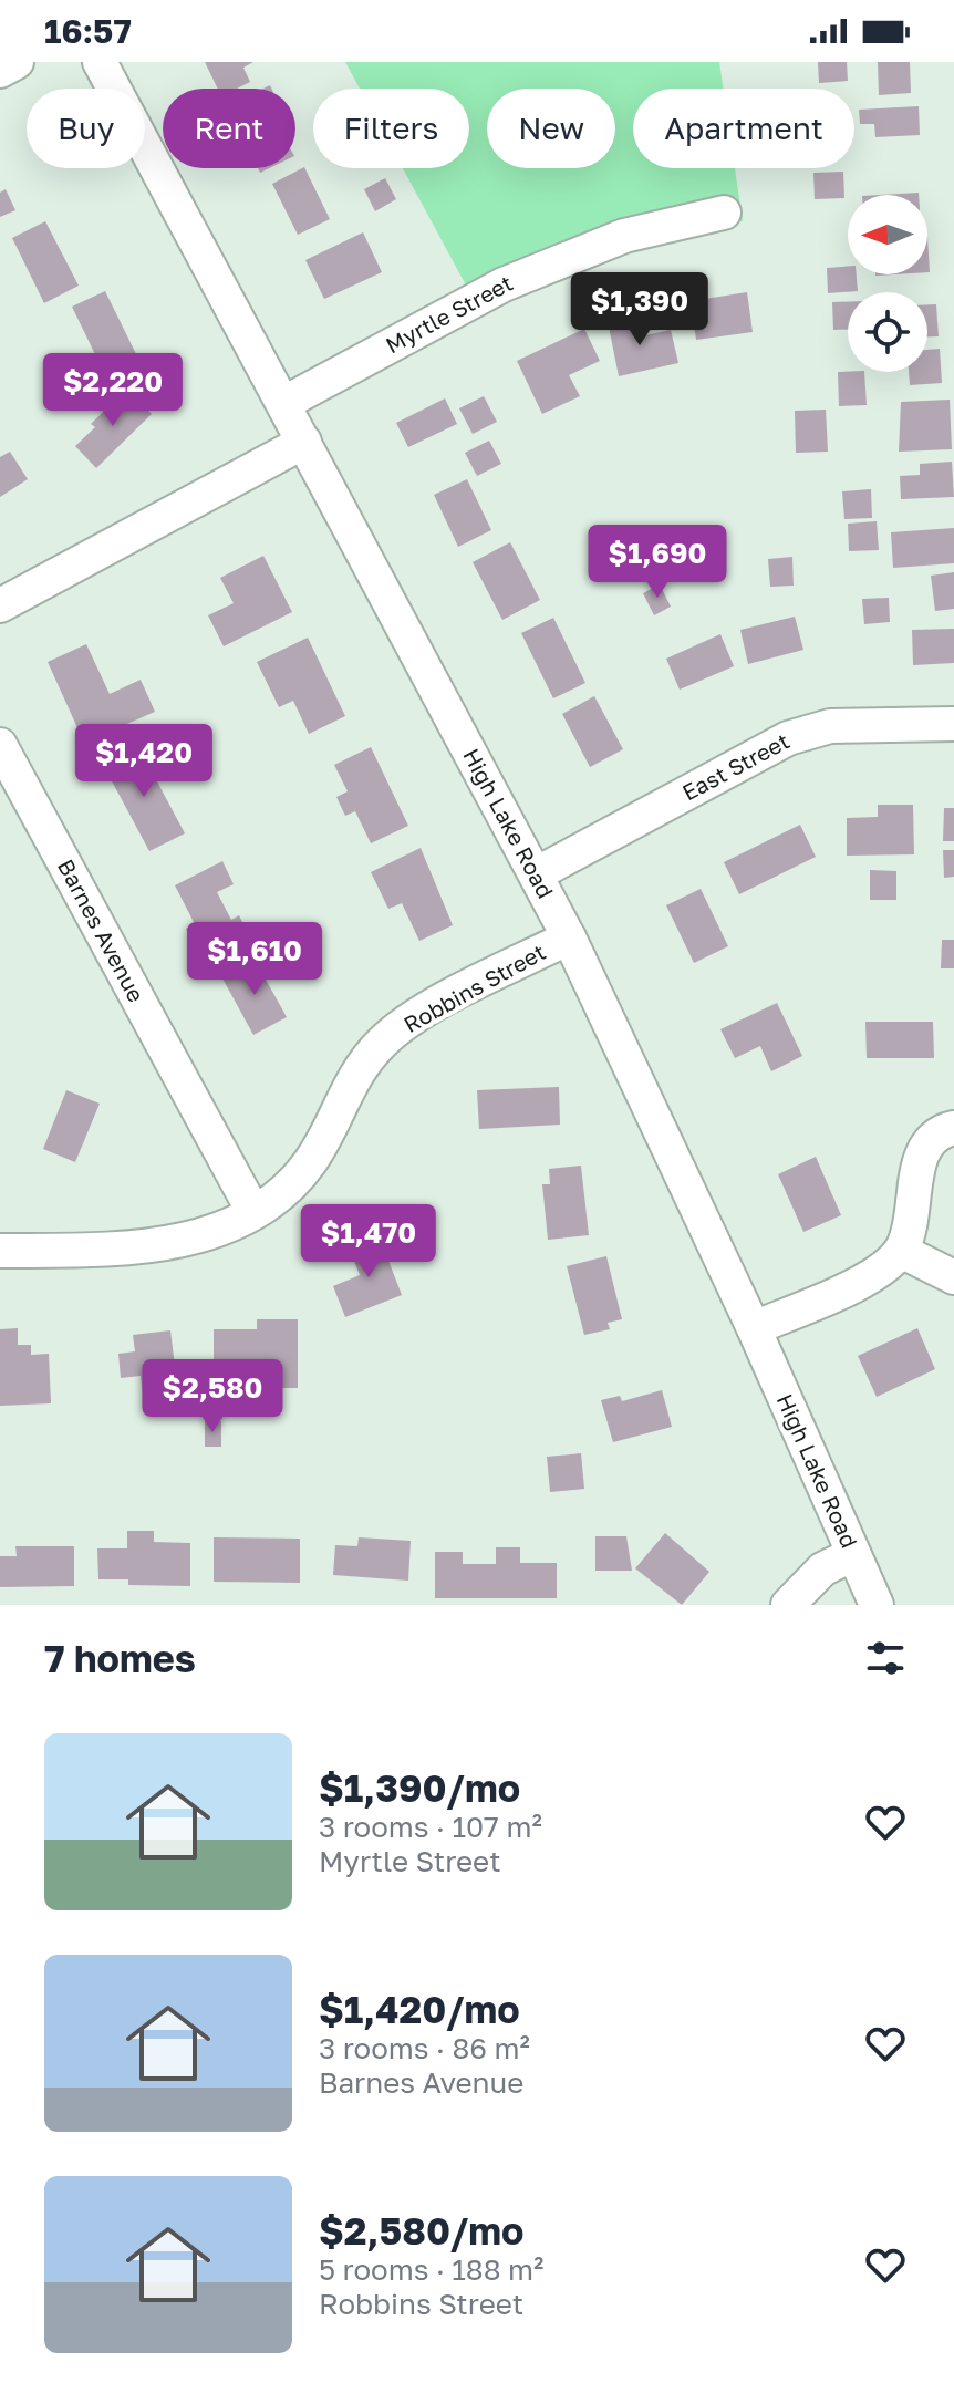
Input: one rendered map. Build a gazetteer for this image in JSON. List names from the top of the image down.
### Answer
{
  "streets": {
    "street": [
      "Myrtle Street",
      "East Street",
      "High Lake Road",
      "Barnes Avenue",
      "Robbins Street"
    ]
  },
  "crossings": [
    ["Myrtle Street", "High Lake Road"],
    ["East Street", "High Lake Road"],
    ["High Lake Road", "Robbins Street"],
    ["Barnes Avenue", "Robbins Street"]
  ],
  "north": "left",
  "page": {
    "status": "16:57",
    "chip": [
      "Buy",
      "Rent",
      "Filters",
      "New",
      "Apartment"
    ],
    "price": [
      "$1,390",
      "$2,220",
      "$1,690",
      "$1,420",
      "$1,610",
      "$1,470",
      "$2,580"
    ],
    "heading": "7 homes",
    "list": [
      {
        "name": "$1,390/mo",
        "note": "3 rooms · 107 m² · Myrtle Street"
      },
      {
        "name": "$1,420/mo",
        "note": "3 rooms · 86 m² · Barnes Avenue"
      },
      {
        "name": "$2,580/mo",
        "note": "5 rooms · 188 m² · Robbins Street"
      }
    ]
  }
}
